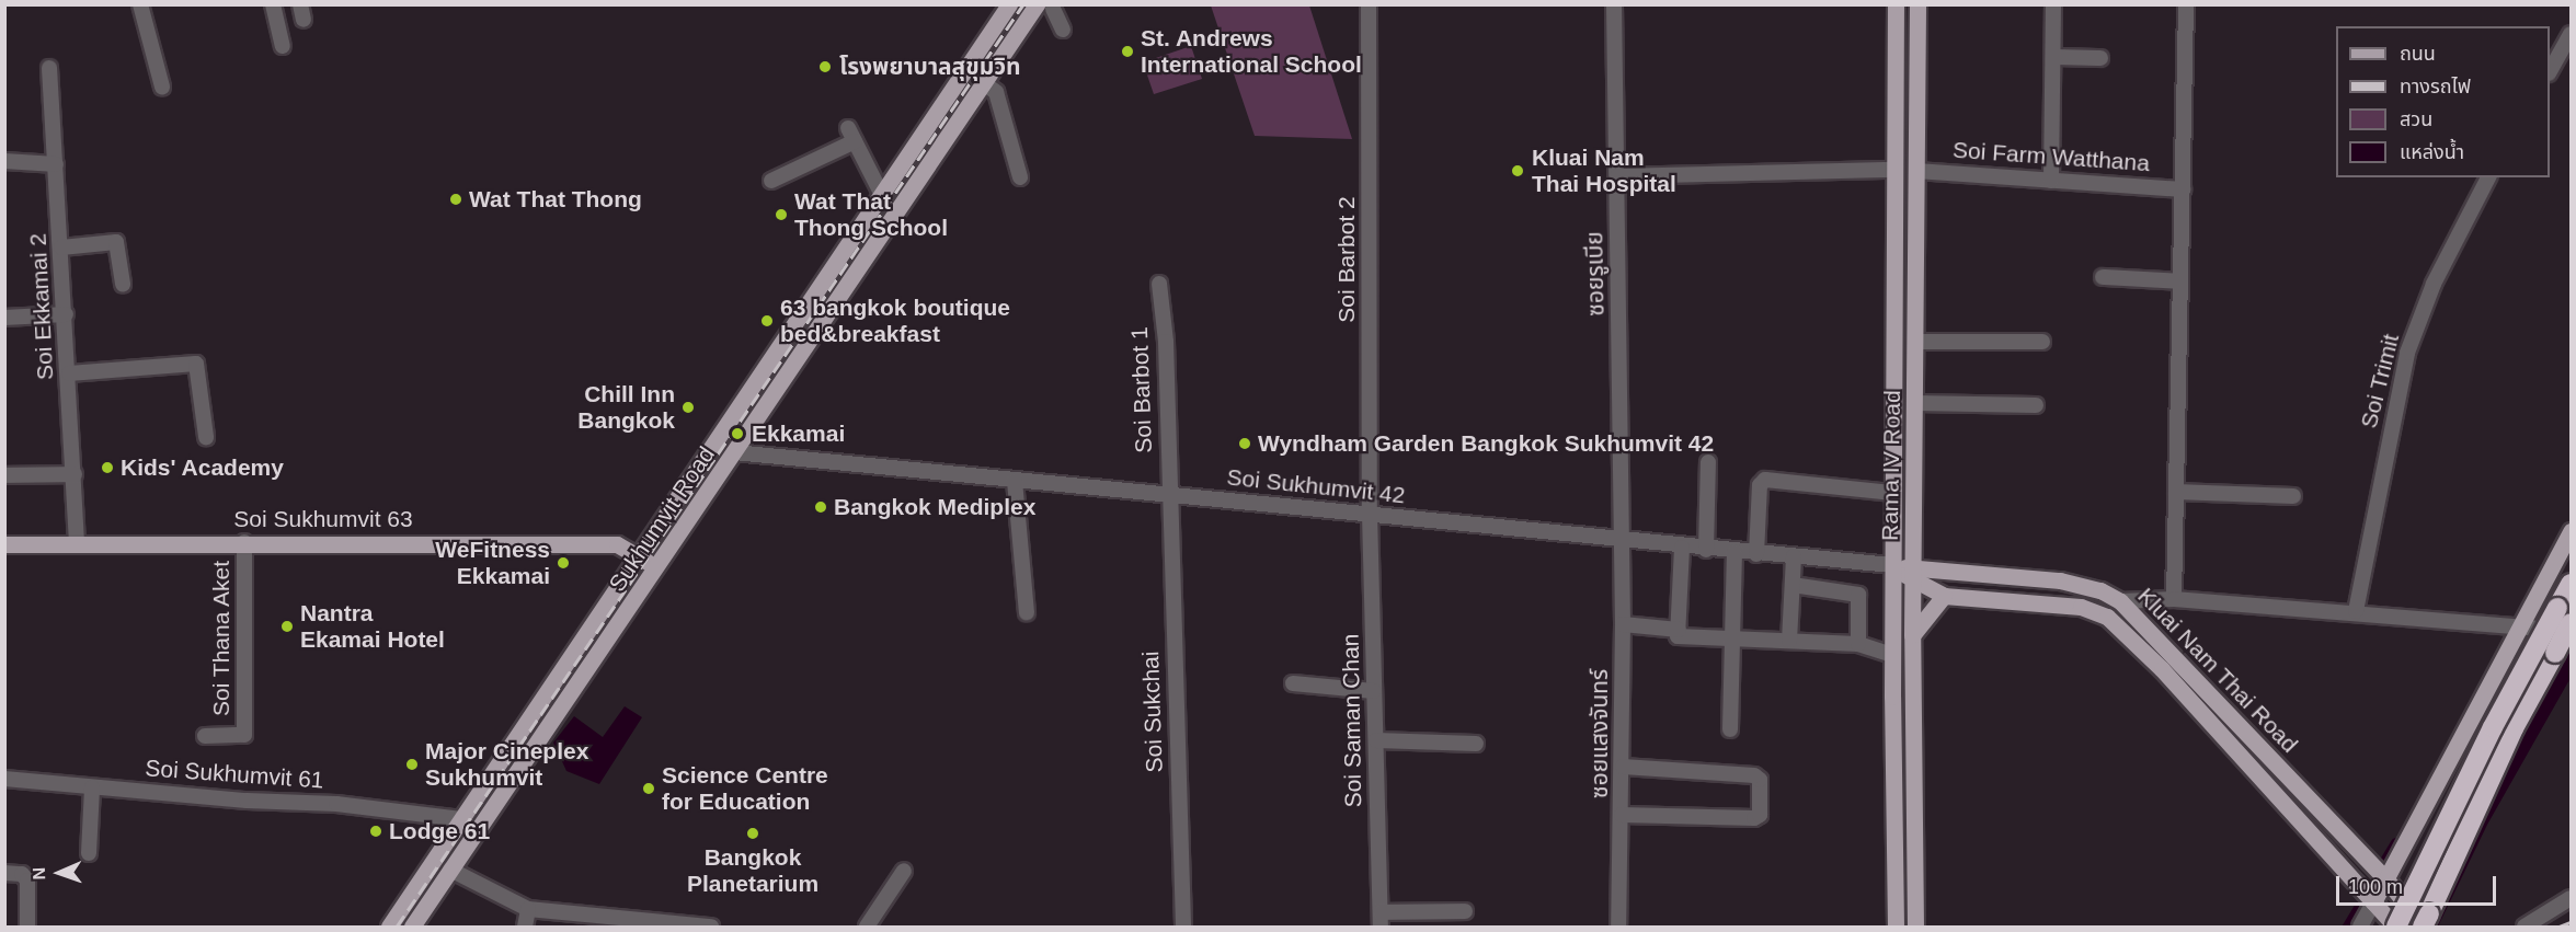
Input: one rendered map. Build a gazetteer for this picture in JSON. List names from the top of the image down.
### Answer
{
  "streets": {
    "main road": [
      "Rama IV Road",
      "Soi Sukhumvit 63",
      "Sukhumvit Road",
      "Kluai Nam Thai Road"
    ],
    "street": [
      "Soi Farm Watthana",
      "Soi Barbot 2",
      "ซอยรูเบีย",
      "Soi Ekkamai 2",
      "Soi Trimit",
      "Soi Barbot 1",
      "Soi Sukhumvit 42",
      "Soi Thana Aket",
      "Soi Sukchai",
      "Soi Saman Chan",
      "ซอยแสงจันทร์",
      "Soi Sukhumvit 61"
    ]
  },
  "crossings": [
    ["Soi Farm Watthana", "Rama IV Road"],
    ["Soi Barbot 2", "Soi Sukhumvit 42"],
    ["Soi Barbot 2", "Soi Saman Chan"],
    ["ซอยรูเบีย", "Soi Sukhumvit 42"],
    ["ซอยรูเบีย", "ซอยแสงจันทร์"],
    ["Soi Ekkamai 2", "Soi Sukhumvit 63"],
    ["Soi Barbot 1", "Soi Sukhumvit 42"],
    ["Soi Barbot 1", "Soi Sukchai"],
    ["Rama IV Road", "Soi Sukhumvit 42"],
    ["Rama IV Road", "Kluai Nam Thai Road"],
    ["Soi Sukhumvit 42", "Sukhumvit Road"],
    ["Soi Sukhumvit 42", "Kluai Nam Thai Road"],
    ["Soi Sukhumvit 42", "Soi Sukchai"],
    ["Soi Sukhumvit 42", "Soi Saman Chan"],
    ["Soi Sukhumvit 42", "ซอยแสงจันทร์"],
    ["Soi Sukhumvit 63", "Sukhumvit Road"],
    ["Soi Sukhumvit 63", "Soi Thana Aket"],
    ["Sukhumvit Road", "Soi Sukhumvit 61"]
  ],
  "places": [
    "St. Andrews International School",
    "โรงพยาบาลสุขุมวิท",
    "Kluai Nam Thai Hospital",
    "Wat That Thong",
    "Wat That Thong School",
    "63 bangkok boutique bed&breakfast",
    "Chill Inn Bangkok",
    "Ekkamai",
    "Wyndham Garden Bangkok Sukhumvit 42",
    "Kids' Academy",
    "Bangkok Mediplex",
    "WeFitness Ekkamai",
    "Nantra Ekamai Hotel",
    "Major Cineplex Sukhumvit",
    "Science Centre for Education",
    "Lodge 61",
    "Bangkok Planetarium"
  ],
  "legend": [
    "ถนน",
    "ทางรถไฟ",
    "สวน",
    "แหล่งน้ำ"
  ],
  "scale_bar": "100 m",
  "north": "left"
}
